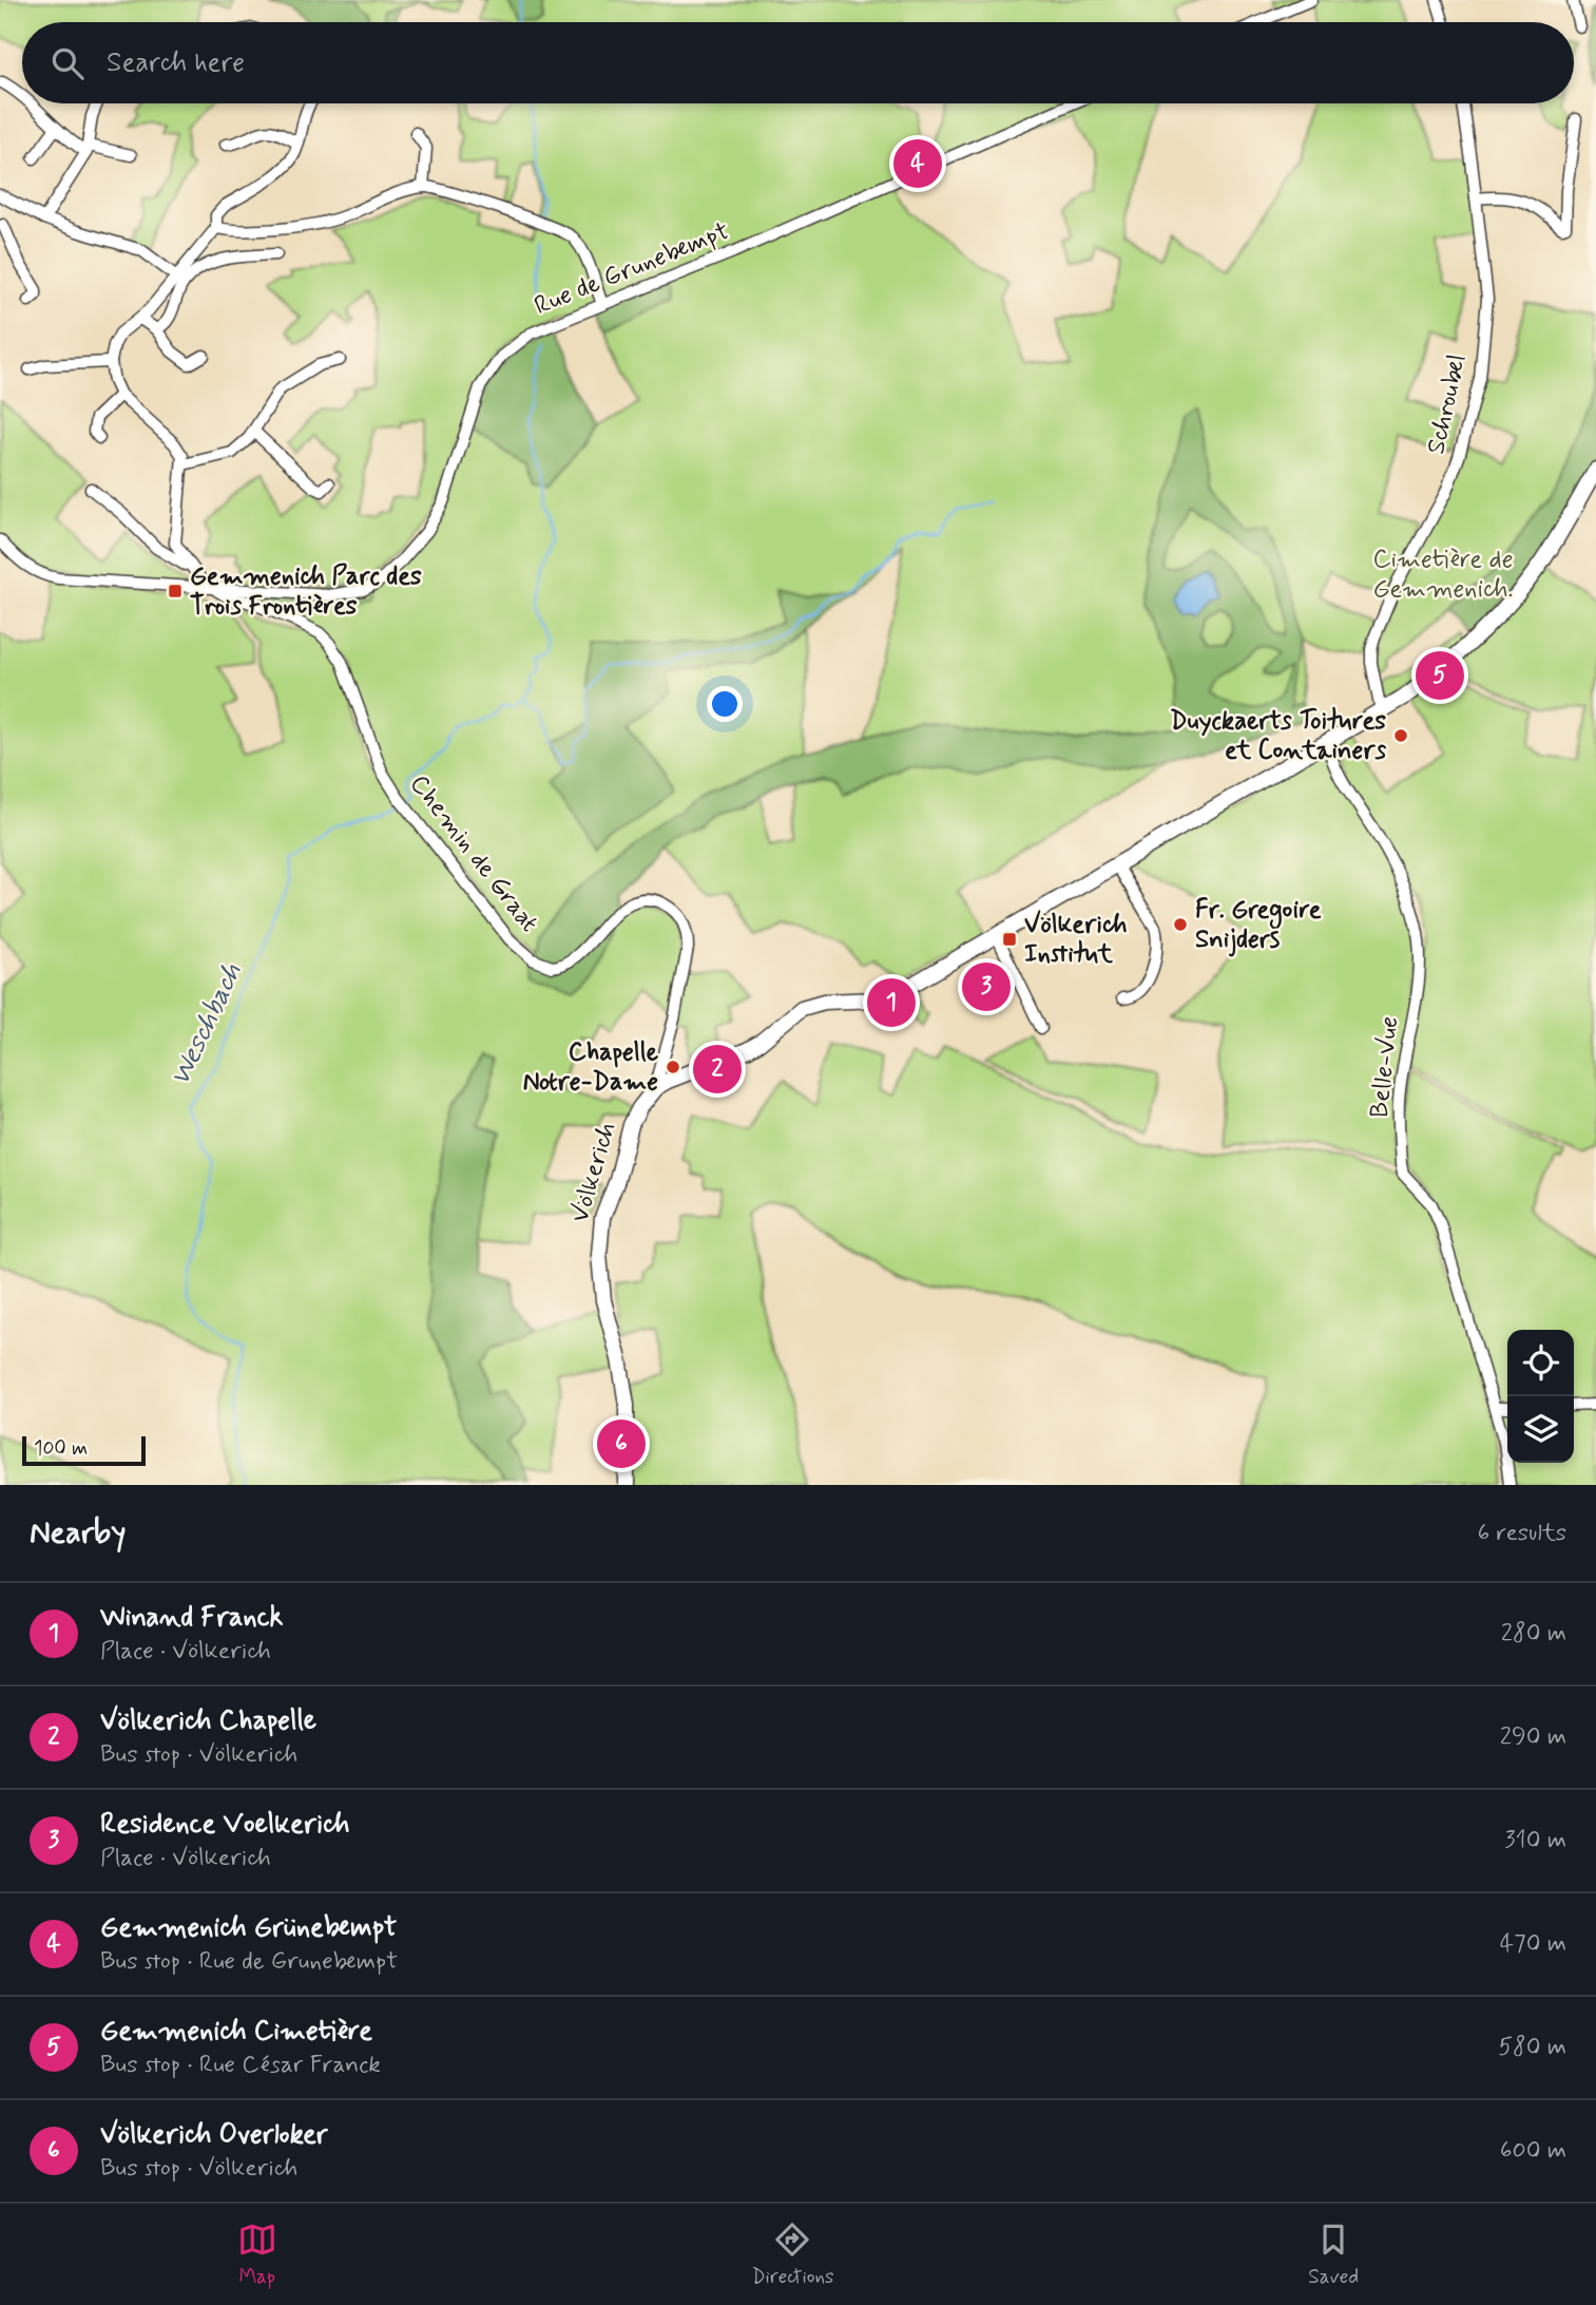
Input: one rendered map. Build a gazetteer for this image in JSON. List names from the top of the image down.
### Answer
{
  "streets": {
    "main road": ["Völkerich"],
    "street": [
      "Rue de Grunebempt",
      "Schroubel",
      "Chemin de Graat",
      "Belle-Vue"
    ]
  },
  "crossings": [
    ["Rue de Grunebempt", "Chemin de Graat"],
    ["Chemin de Graat", "Völkerich"]
  ],
  "water": ["Weschbach"],
  "parks": ["Cimetière de Gemmenich."],
  "places": {
    "transit": ["Gemmenich Parc des Trois Frontières", "Völkerich Institut"],
    "other": ["Duyckaerts Toitures et Containers", "Fr. Gregoire Snijders", "Chapelle Notre-Dame"]
  },
  "scale_bar": "100 m",
  "page": {
    "search": "Search here",
    "pins": [
      "4",
      "5",
      "3",
      "1",
      "2",
      "6"
    ],
    "scale": "100 m",
    "heading": ["Nearby", "6 results"],
    "list": [
      {
        "mark": "1",
        "name": "Winand Franck",
        "note": "Place · Völkerich",
        "value": "280 m"
      },
      {
        "mark": "2",
        "name": "Völkerich Chapelle",
        "note": "Bus stop · Völkerich",
        "value": "290 m"
      },
      {
        "mark": "3",
        "name": "Residence Voelkerich",
        "note": "Place · Völkerich",
        "value": "310 m"
      },
      {
        "mark": "4",
        "name": "Gemmenich Grünebempt",
        "note": "Bus stop · Rue de Grunebempt",
        "value": "470 m"
      },
      {
        "mark": "5",
        "name": "Gemmenich Cimetière",
        "note": "Bus stop · Rue César Franck",
        "value": "580 m"
      },
      {
        "mark": "6",
        "name": "Völkerich Overloker",
        "note": "Bus stop · Völkerich",
        "value": "600 m"
      }
    ],
    "nav": ["Map", "Directions", "Saved"]
  }
}
